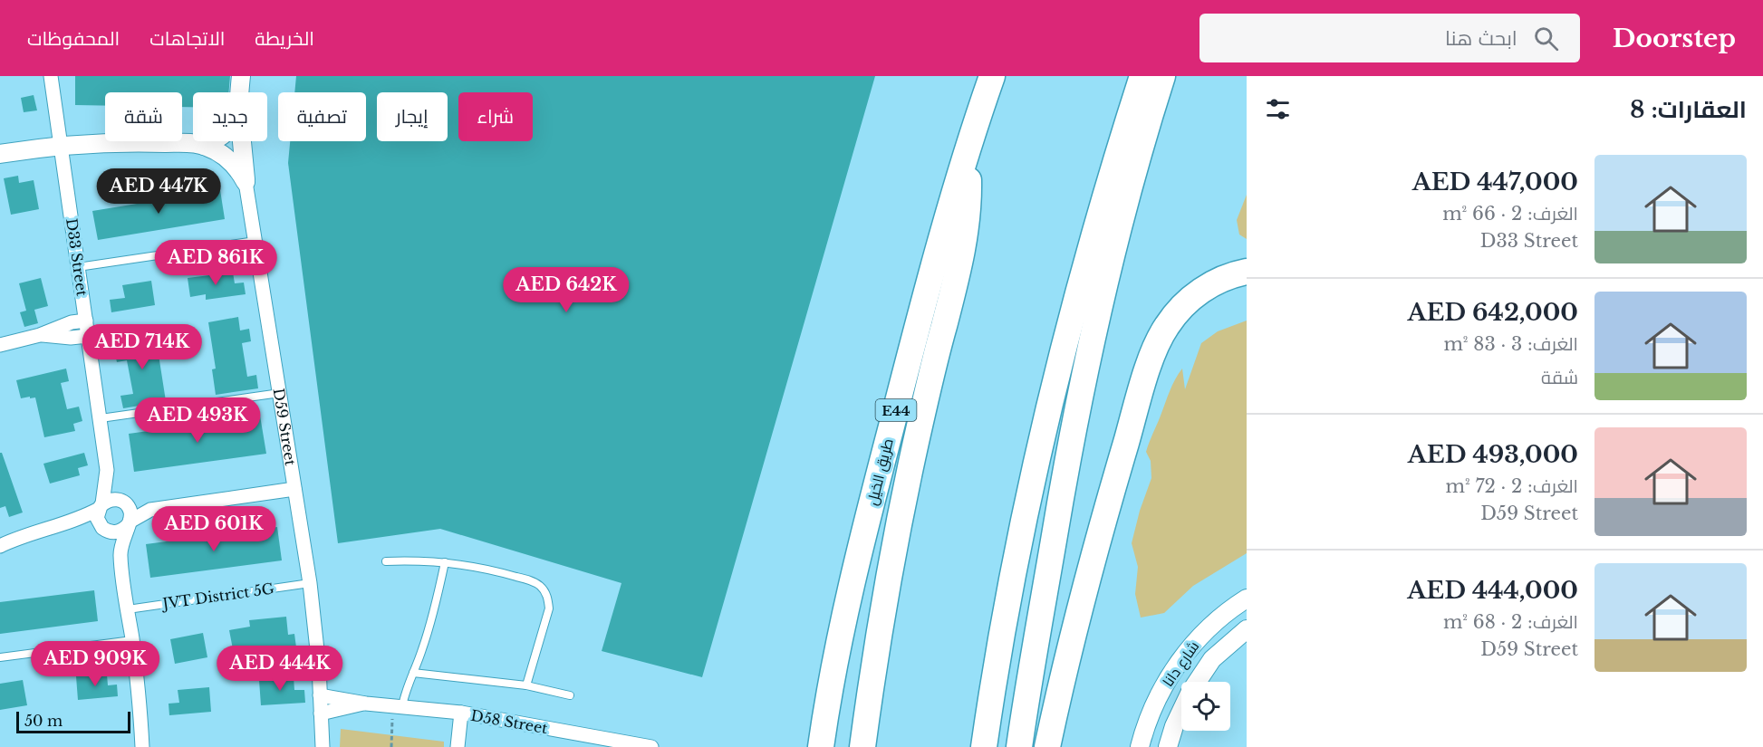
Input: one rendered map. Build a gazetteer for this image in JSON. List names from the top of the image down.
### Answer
{
  "streets": {
    "highway": ["E44", "طريق الخيل"],
    "street": [
      "D33 Street",
      "D59 Street",
      "شارع دانا",
      "D58 Street"
    ],
    "lane": ["JVT District 5G"]
  },
  "crossings": [
    ["D59 Street", "JVT District 5G"],
    ["D59 Street", "D58 Street"]
  ],
  "scale_bar": "50 m",
  "page": {
    "header": "Doorstep",
    "search": "ابحث هنا",
    "nav": ["الخريطة", "الاتجاهات", "المحفوظات"],
    "heading": "العقارات: 8",
    "chip": [
      "شراء",
      "إيجار",
      "تصفية",
      "جديد",
      "شقة"
    ],
    "list": [
      {
        "name": "AED 447,000",
        "note": "الغرف: 2 · 66 m² · D33 Street"
      },
      {
        "name": "AED 642,000",
        "note": "الغرف: 3 · 83 m² · شقة"
      },
      {
        "name": "AED 493,000",
        "note": "الغرف: 2 · 72 m² · D59 Street"
      },
      {
        "name": "AED 444,000",
        "note": "الغرف: 2 · 68 m² · D59 Street"
      }
    ],
    "price": [
      "AED 447K",
      "AED 861K",
      "AED 642K",
      "AED 714K",
      "AED 493K",
      "AED 601K",
      "AED 909K",
      "AED 444K"
    ],
    "scale": "50 m"
  }
}
